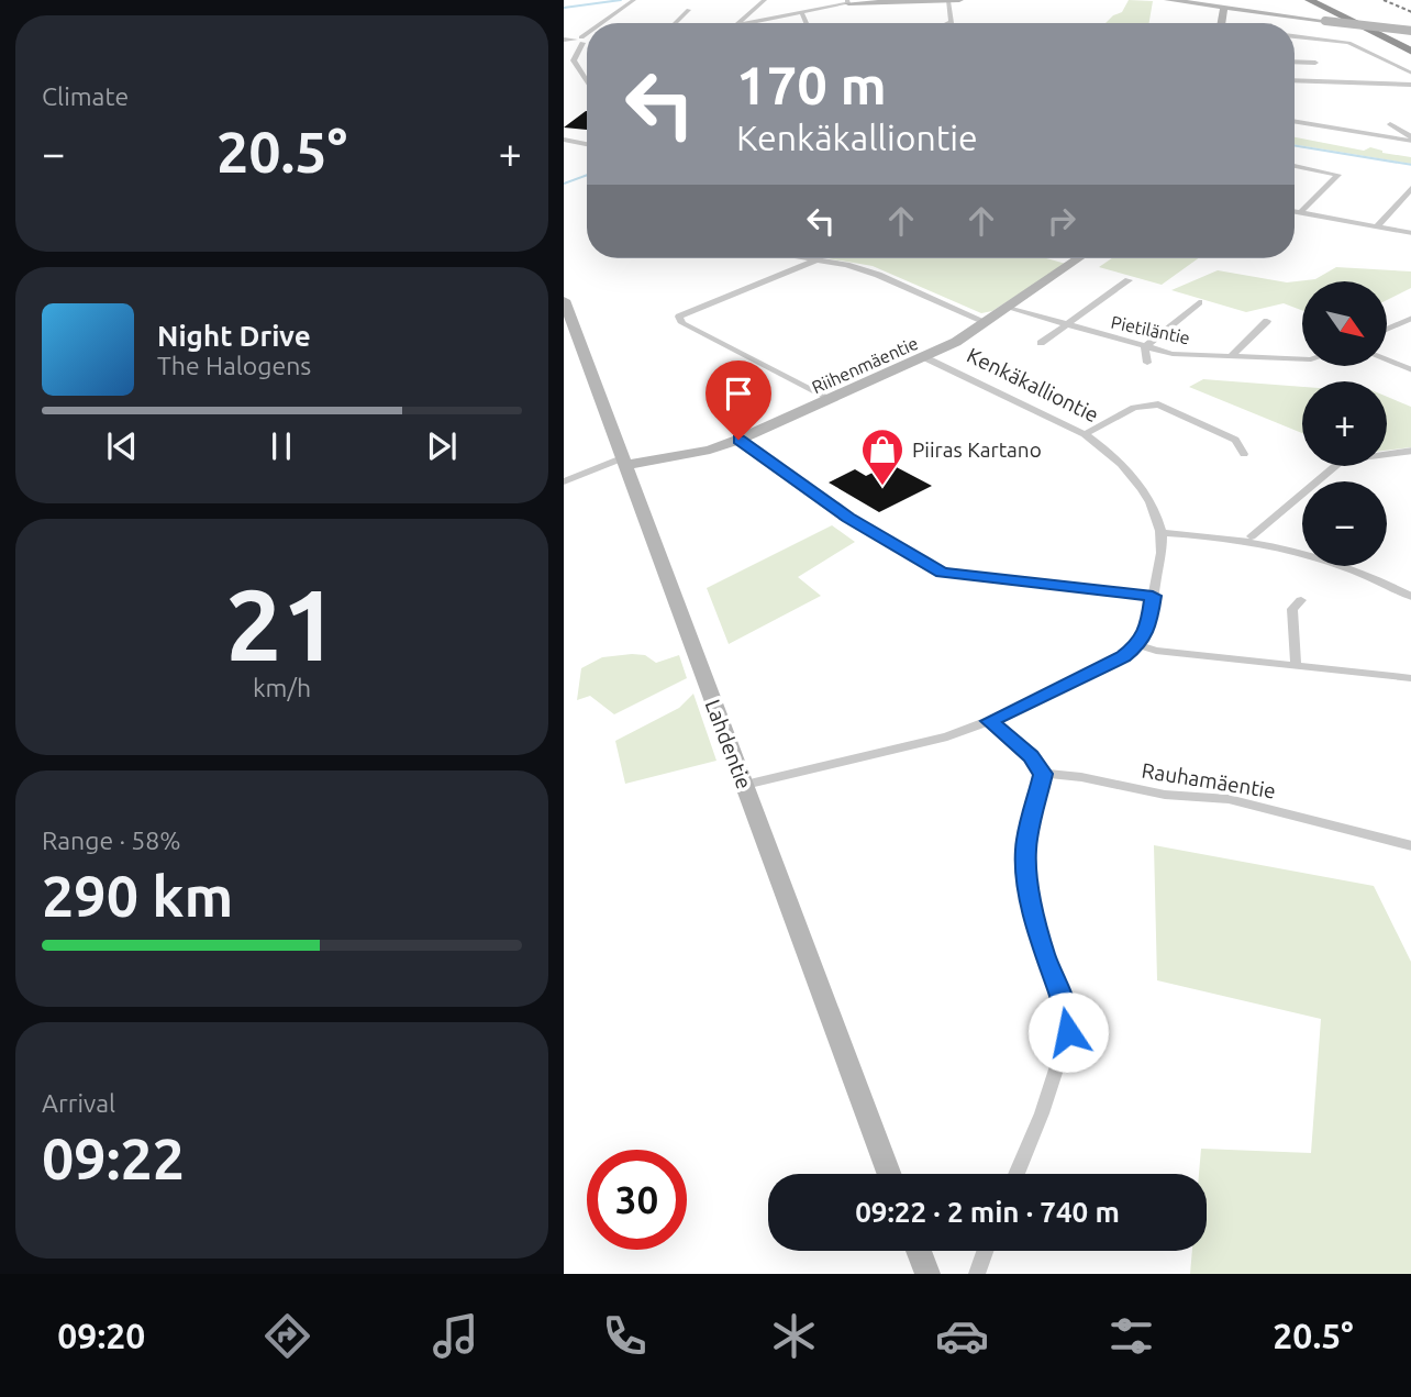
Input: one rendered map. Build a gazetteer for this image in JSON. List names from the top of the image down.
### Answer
{
  "streets": {
    "main road": ["Riihenmäentie", "Lahdentie"],
    "street": ["Pietiläntie", "Kenkäkalliontie", "Rauhamäentie"]
  },
  "crossings": [
    ["Pietiläntie", "Riihenmäentie"],
    ["Riihenmäentie", "Kenkäkalliontie"],
    ["Riihenmäentie", "Lahdentie"]
  ],
  "places": {
    "shop": ["Piiras Kartano"]
  },
  "north": "bottom right",
  "page": {
    "tile": [
      "Climate",
      ["21", "km/h"],
      ["Range · 58%", "290 km"],
      ["Arrival", "09:22"]
    ],
    "turn": ["170 m", "Kenkäkalliontie"],
    "heat": ["−", "20.5°", "+"],
    "map_buttons": ["+", "−"],
    "song": ["Night Drive", "The Halogens"],
    "limit": "30",
    "trip": "09:22 · 2 min · 740 m",
    "tabs": ["09:20", "20.5°"]
  }
}
